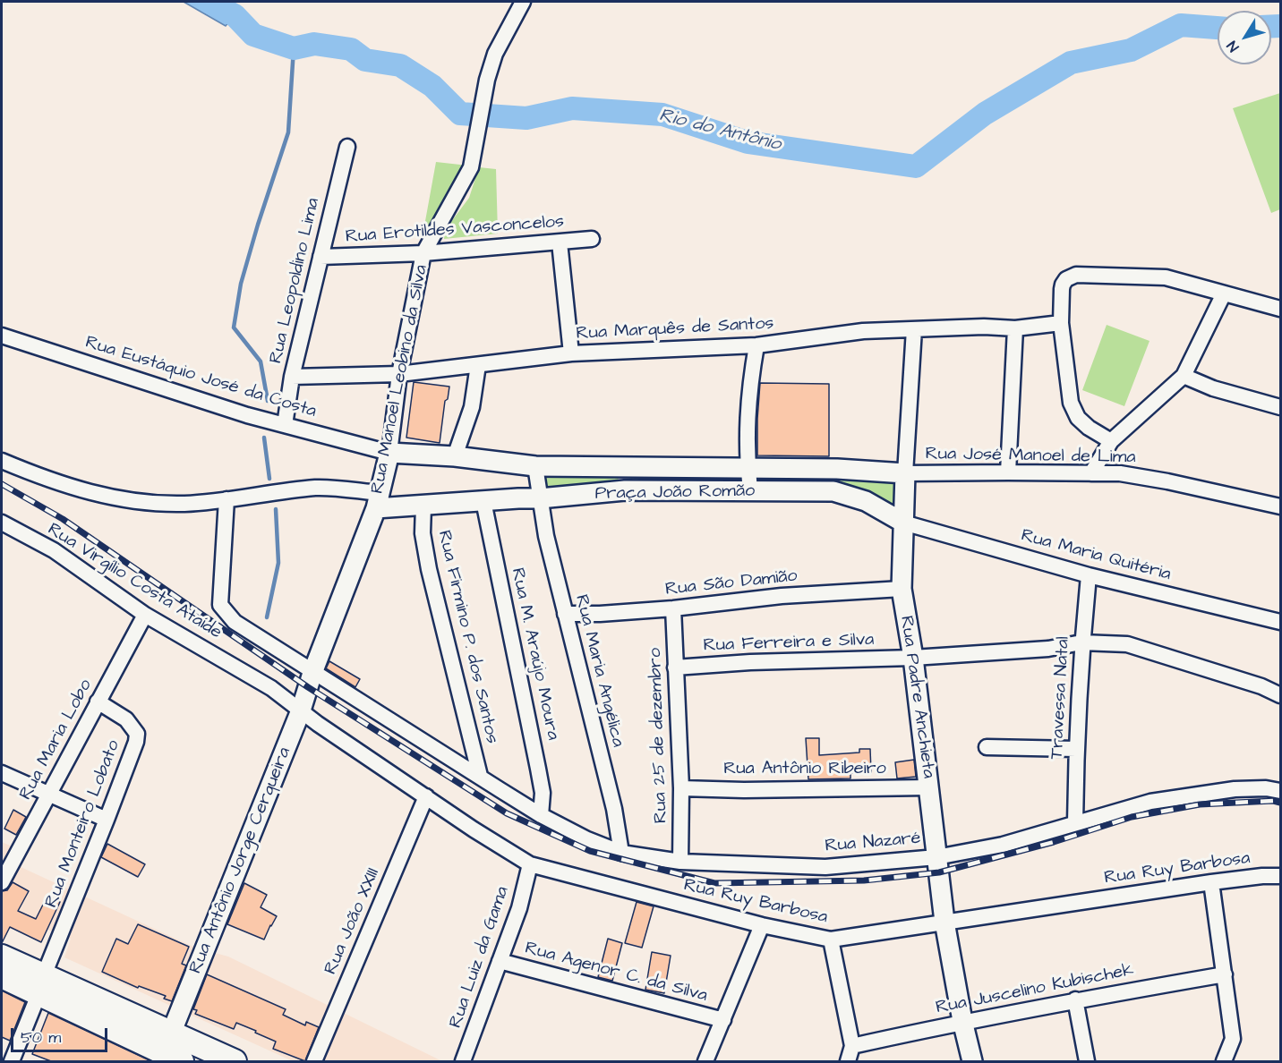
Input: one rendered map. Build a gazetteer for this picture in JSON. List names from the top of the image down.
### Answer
{
  "streets": {
    "street": [
      "Rua Erotildes Vasconcelos",
      "Rua Leopoldino Lima",
      "Rua Marquês de Santos",
      "Rua Eustáquio José da Costa",
      "Rua Manoel Leobino da Silva",
      "Rua José Manoel de Lima",
      "Praça João Romão",
      "Rua Maria Quitéria",
      "Rua Virgílio Costa Ataíde",
      "Rua São Damião",
      "Rua Firmino P. dos Santos",
      "Rua Ferreira e Silva",
      "Rua M. Araújo Moura",
      "Rua Maria Angélica",
      "Rua Padre Anchieta",
      "Travessa Natal",
      "Rua 25 de dezembro",
      "Rua Maria Lobo",
      "Rua Antônio Ribeiro",
      "Rua Monteiro Lobato",
      "Rua Nazaré",
      "Rua Antônio Jorge Cerqueira",
      "Rua Ruy Barbosa",
      "Rua João XXIII",
      "Rua Luiz da Gama",
      "Rua Agenor C. da Silva",
      "Rua Juscelino Kubischek"
    ]
  },
  "crossings": [
    ["Rua Erotildes Vasconcelos", "Rua Leopoldino Lima"],
    ["Rua Erotildes Vasconcelos", "Rua Manoel Leobino da Silva"],
    ["Rua Leopoldino Lima", "Rua Marquês de Santos"],
    ["Rua Leopoldino Lima", "Rua Eustáquio José da Costa"],
    ["Rua Marquês de Santos", "Rua Manoel Leobino da Silva"],
    ["Rua Marquês de Santos", "Rua Padre Anchieta"],
    ["Rua Eustáquio José da Costa", "Rua Manoel Leobino da Silva"],
    ["Rua Eustáquio José da Costa", "Praça João Romão"],
    ["Rua Manoel Leobino da Silva", "Praça João Romão"],
    ["Rua Manoel Leobino da Silva", "Rua Nazaré"],
    ["Rua Manoel Leobino da Silva", "Rua Antônio Jorge Cerqueira"],
    ["Rua José Manoel de Lima", "Praça João Romão"],
    ["Rua José Manoel de Lima", "Rua Padre Anchieta"],
    ["Praça João Romão", "Rua Maria Quitéria"],
    ["Praça João Romão", "Rua Firmino P. dos Santos"],
    ["Praça João Romão", "Rua M. Araújo Moura"],
    ["Praça João Romão", "Rua Maria Angélica"],
    ["Praça João Romão", "Rua Padre Anchieta"],
    ["Rua Maria Quitéria", "Rua Padre Anchieta"],
    ["Rua Maria Quitéria", "Travessa Natal"],
    ["Rua Virgílio Costa Ataíde", "Rua Maria Lobo"],
    ["Rua Virgílio Costa Ataíde", "Rua Antônio Jorge Cerqueira"],
    ["Rua Virgílio Costa Ataíde", "Rua Ruy Barbosa"],
    ["Rua São Damião", "Rua Maria Angélica"],
    ["Rua São Damião", "Rua Padre Anchieta"],
    ["Rua São Damião", "Rua 25 de dezembro"],
    ["Rua Firmino P. dos Santos", "Rua Nazaré"],
    ["Rua Ferreira e Silva", "Rua Padre Anchieta"],
    ["Rua Ferreira e Silva", "Travessa Natal"],
    ["Rua Ferreira e Silva", "Rua 25 de dezembro"],
    ["Rua M. Araújo Moura", "Rua Nazaré"],
    ["Rua Maria Angélica", "Rua Nazaré"],
    ["Rua Padre Anchieta", "Rua Antônio Ribeiro"],
    ["Rua Padre Anchieta", "Rua Nazaré"],
    ["Rua Padre Anchieta", "Rua Ruy Barbosa"],
    ["Rua Padre Anchieta", "Rua Juscelino Kubischek"],
    ["Travessa Natal", "Rua Nazaré"],
    ["Rua 25 de dezembro", "Rua Antônio Ribeiro"],
    ["Rua 25 de dezembro", "Rua Nazaré"],
    ["Rua Maria Lobo", "Rua Monteiro Lobato"],
    ["Rua Nazaré", "Rua Antônio Jorge Cerqueira"],
    ["Rua Antônio Jorge Cerqueira", "Rua Ruy Barbosa"],
    ["Rua Ruy Barbosa", "Rua João XXIII"],
    ["Rua Ruy Barbosa", "Rua Luiz da Gama"],
    ["Rua Luiz da Gama", "Rua Agenor C. da Silva"]
  ],
  "water": ["Rio do Antônio"],
  "scale_bar": "50 m",
  "north": "bottom left"
}
